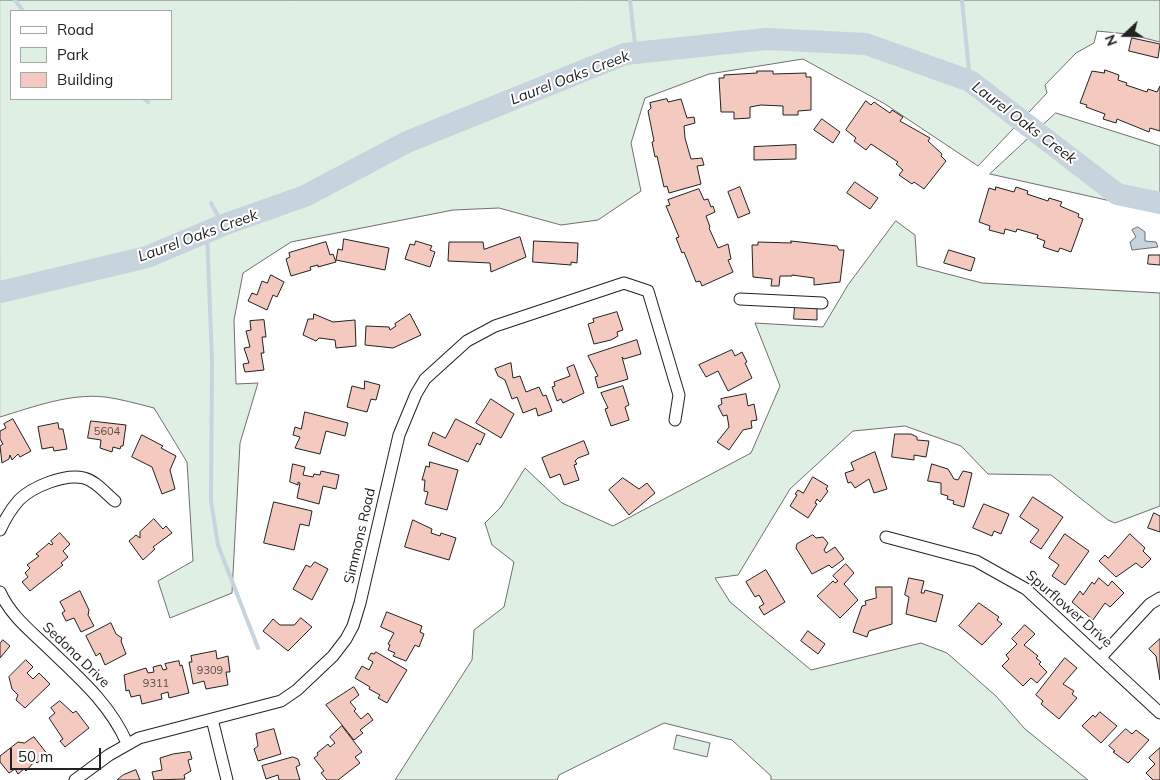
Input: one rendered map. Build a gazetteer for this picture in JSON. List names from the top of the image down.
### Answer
{
  "streets": {
    "street": ["Simmons Road", "Spurflower Drive", "Sedona Drive"]
  },
  "crossings": [
    ["Simmons Road", "Sedona Drive"]
  ],
  "water": ["Laurel Oaks Creek"],
  "house_numbers": ["5604", "9309", "9311"],
  "legend": ["Road", "Park", "Building"],
  "scale_bar": "50 m",
  "north": "left"
}
